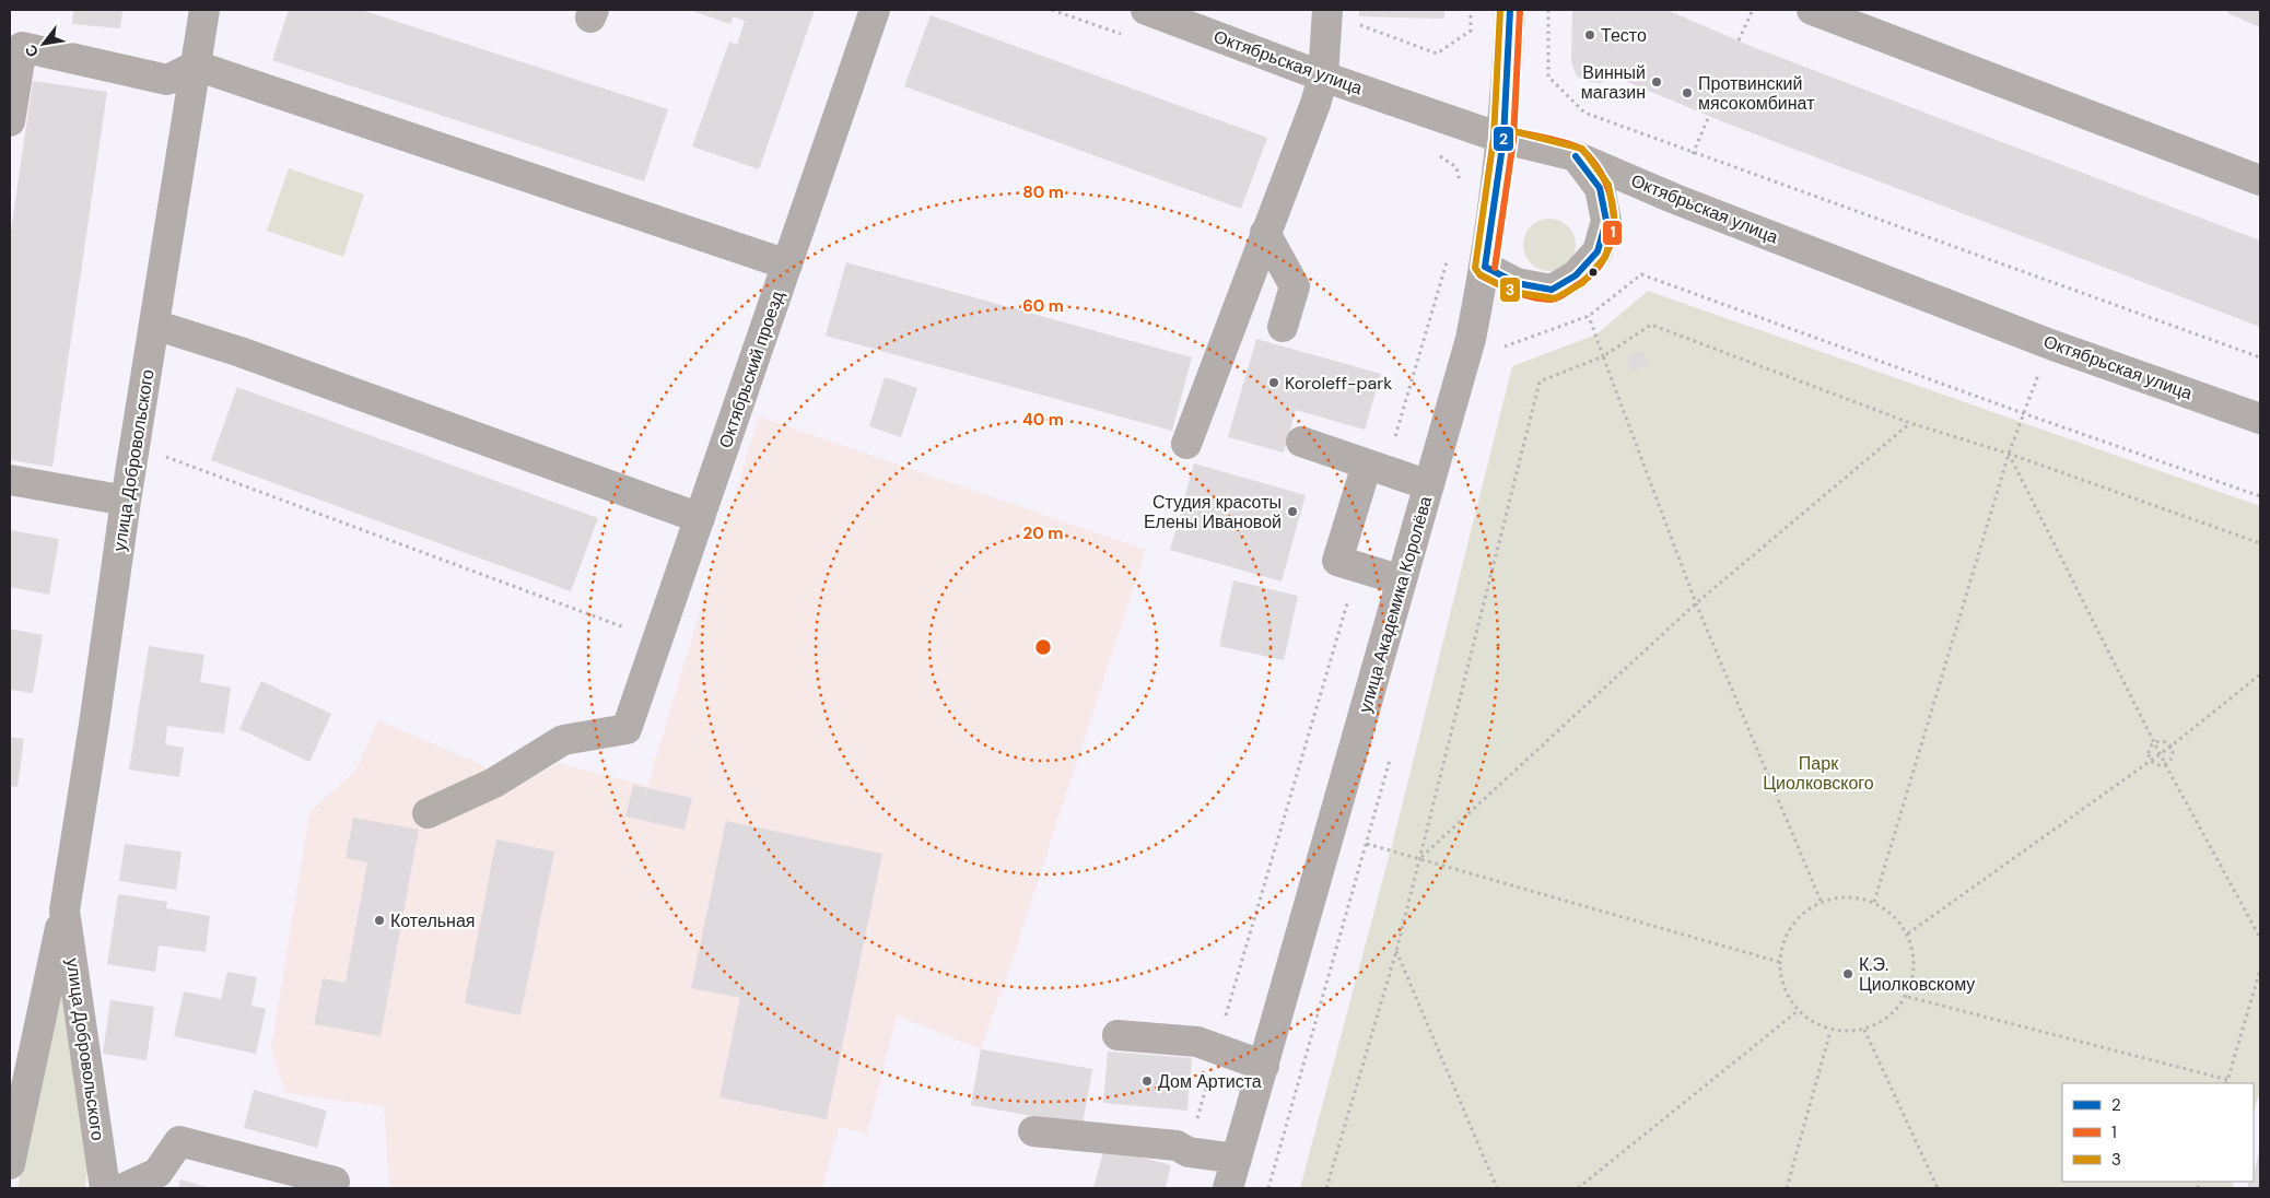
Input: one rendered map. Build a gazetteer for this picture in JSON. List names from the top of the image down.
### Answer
{
  "streets": {
    "street": [
      "Октябрьская улица",
      "Октябрьский проезд",
      "улица Добровольского",
      "улица Академика Королёва"
    ]
  },
  "crossings": [
    ["Октябрьская улица", "улица Академика Королёва"]
  ],
  "parks": ["Парк Циолковского"],
  "places": [
    "Тесто",
    "Винный магазин",
    "Протвинский мясокомбинат",
    "Koroleff-park",
    "Студия красоты Елены Ивановой",
    "Котельная",
    "К.Э. Циолковскому",
    "Дом Артиста"
  ],
  "lines": ["transit line 2", "transit line 1", "transit line 3"],
  "legend": ["2", "1", "3"],
  "north": "bottom left",
  "rings": [
    "80 m",
    "60 m",
    "40 m",
    "20 m"
  ]
}
